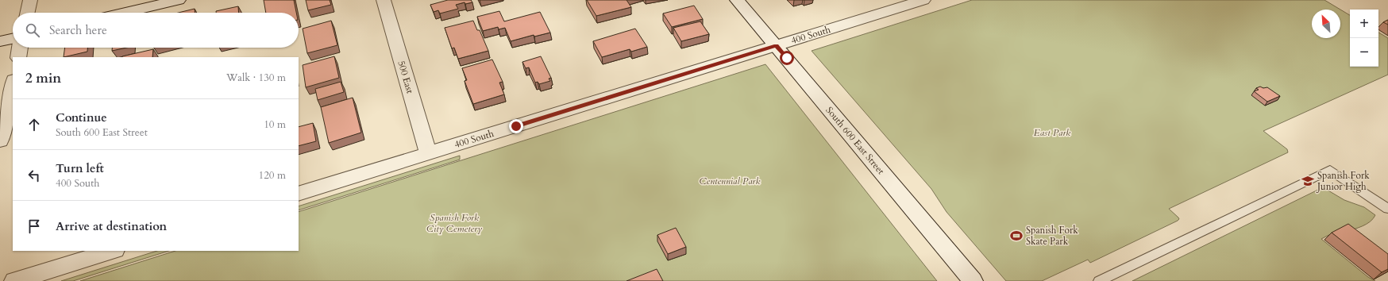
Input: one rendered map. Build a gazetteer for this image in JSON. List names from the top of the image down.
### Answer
{
  "streets": {
    "street": ["400 South", "500 East", "South 600 East Street"]
  },
  "crossings": [
    ["400 South", "500 East"],
    ["400 South", "South 600 East Street"]
  ],
  "parks": ["East Park", "Centennial Park", "Spanish Fork City Cemetery"],
  "places": {
    "school or university": ["Spanish Fork Junior High"],
    "sports": ["Spanish Fork Skate Park"]
  },
  "north": "top left",
  "page": {
    "map_buttons": ["+", "−"],
    "search": "Search here",
    "heading": ["2 min", "Walk · 130 m"],
    "list": [
      ["Continue", "South 600 East Street", "10 m"],
      ["Turn left", "400 South", "120 m"],
      "Arrive at destination"
    ]
  }
}
